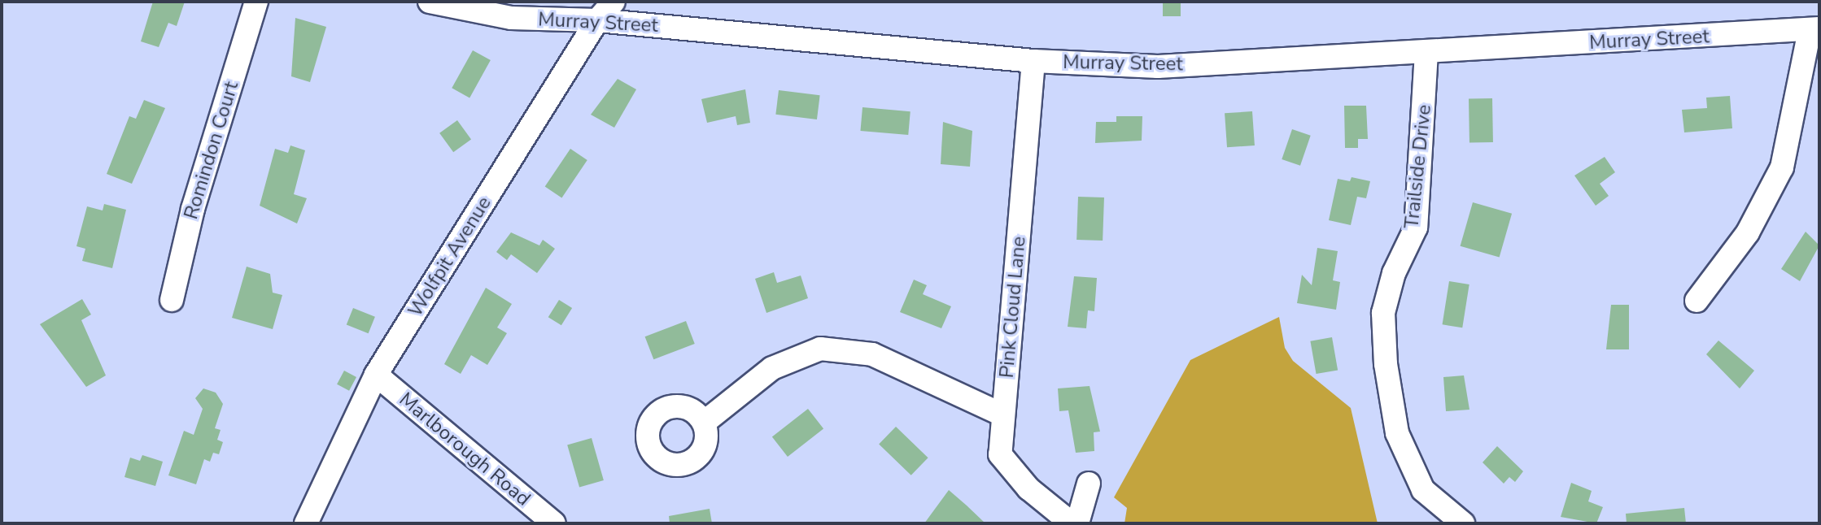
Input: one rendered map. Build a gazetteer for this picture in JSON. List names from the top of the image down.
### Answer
{
  "streets": {
    "street": [
      "Murray Street",
      "Romindon Court",
      "Trailside Drive",
      "Wolfpit Avenue",
      "Pink Cloud Lane",
      "Marlborough Road"
    ]
  },
  "crossings": [
    ["Murray Street", "Trailside Drive"],
    ["Murray Street", "Wolfpit Avenue"],
    ["Murray Street", "Pink Cloud Lane"],
    ["Wolfpit Avenue", "Marlborough Road"]
  ]
}
